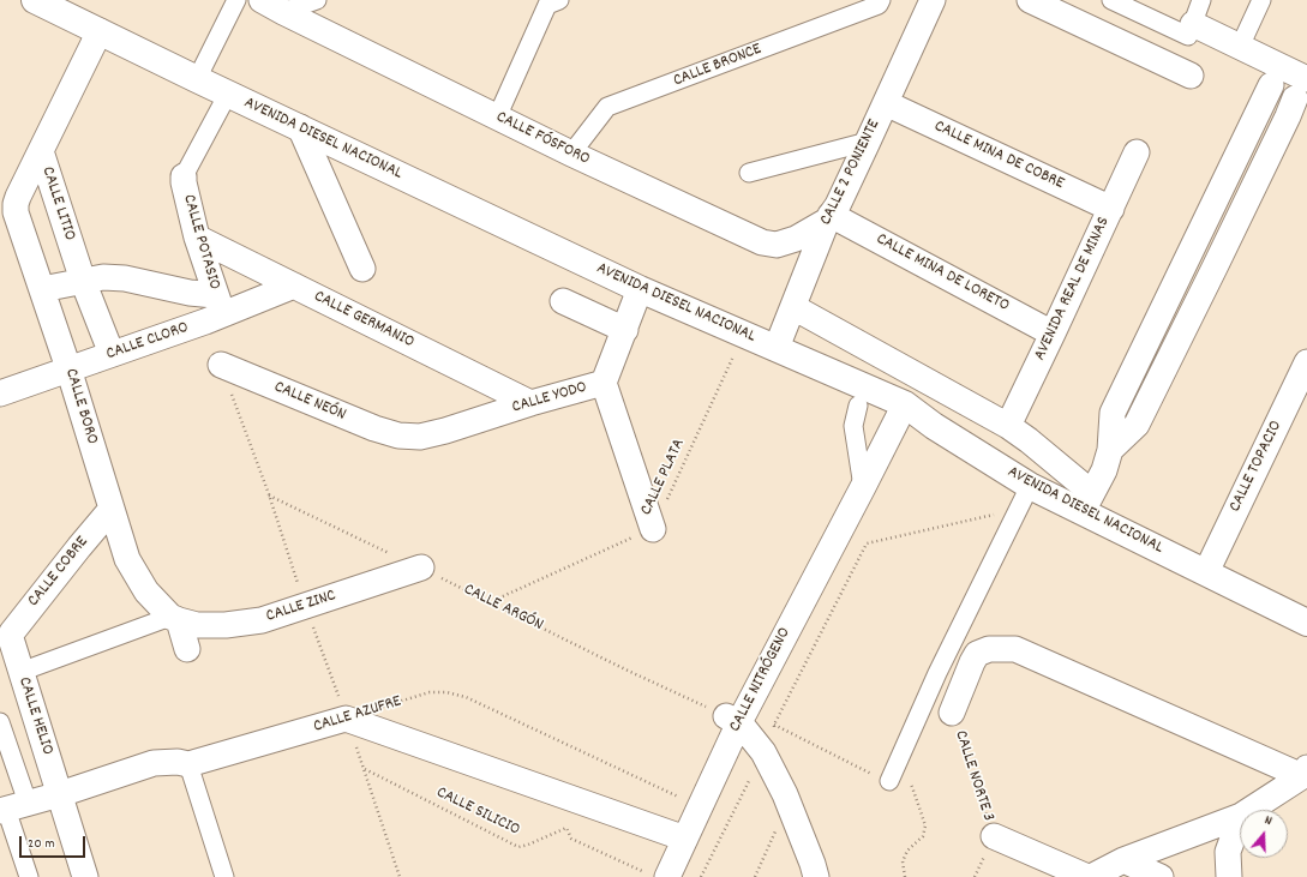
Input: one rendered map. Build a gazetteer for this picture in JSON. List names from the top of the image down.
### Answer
{
  "streets": {
    "street": [
      "CALLE BRONCE",
      "AVENIDA DIESEL NACIONAL",
      "CALLE FÓSFORO",
      "CALLE MINA DE COBRE",
      "CALLE 2 PONIENTE",
      "CALLE LITIO",
      "CALLE POTASIO",
      "CALLE MINA DE LORETO",
      "AVENIDA REAL DE MINAS",
      "CALLE GERMANIO",
      "CALLE CLORO",
      "CALLE YODO",
      "CALLE NEÓN",
      "CALLE BORO",
      "CALLE TOPACIO",
      "CALLE COBRE",
      "CALLE ZINC",
      "CALLE NITRÓGENO",
      "CALLE AZUFRE",
      "CALLE HELIO",
      "CALLE NORTE 3"
    ],
    "path": ["CALLE PLATA", "CALLE ARGÓN", "CALLE SILICIO"]
  },
  "crossings": [
    ["CALLE BRONCE", "CALLE FÓSFORO"],
    ["AVENIDA DIESEL NACIONAL", "CALLE 2 PONIENTE"],
    ["AVENIDA DIESEL NACIONAL", "CALLE LITIO"],
    ["AVENIDA DIESEL NACIONAL", "CALLE POTASIO"],
    ["AVENIDA DIESEL NACIONAL", "CALLE YODO"],
    ["AVENIDA DIESEL NACIONAL", "CALLE TOPACIO"],
    ["AVENIDA DIESEL NACIONAL", "CALLE NITRÓGENO"],
    ["CALLE FÓSFORO", "CALLE 2 PONIENTE"],
    ["CALLE FÓSFORO", "CALLE MINA DE LORETO"],
    ["CALLE MINA DE COBRE", "CALLE 2 PONIENTE"],
    ["CALLE MINA DE COBRE", "AVENIDA REAL DE MINAS"],
    ["CALLE 2 PONIENTE", "CALLE MINA DE LORETO"],
    ["CALLE LITIO", "CALLE CLORO"],
    ["CALLE LITIO", "CALLE BORO"],
    ["CALLE POTASIO", "CALLE GERMANIO"],
    ["CALLE POTASIO", "CALLE CLORO"],
    ["CALLE MINA DE LORETO", "AVENIDA REAL DE MINAS"],
    ["CALLE GERMANIO", "CALLE CLORO"],
    ["CALLE GERMANIO", "CALLE YODO"],
    ["CALLE CLORO", "CALLE BORO"],
    ["CALLE YODO", "CALLE NEÓN"],
    ["CALLE BORO", "CALLE COBRE"],
    ["CALLE BORO", "CALLE ZINC"],
    ["CALLE PLATA", "CALLE ARGÓN"],
    ["CALLE COBRE", "CALLE HELIO"],
    ["CALLE ZINC", "CALLE ARGÓN"],
    ["CALLE ZINC", "CALLE HELIO"],
    ["CALLE ARGÓN", "CALLE NITRÓGENO"],
    ["CALLE NITRÓGENO", "CALLE AZUFRE"],
    ["CALLE NITRÓGENO", "CALLE SILICIO"],
    ["CALLE AZUFRE", "CALLE HELIO"]
  ],
  "scale_bar": "20 m",
  "north": "top"
}
